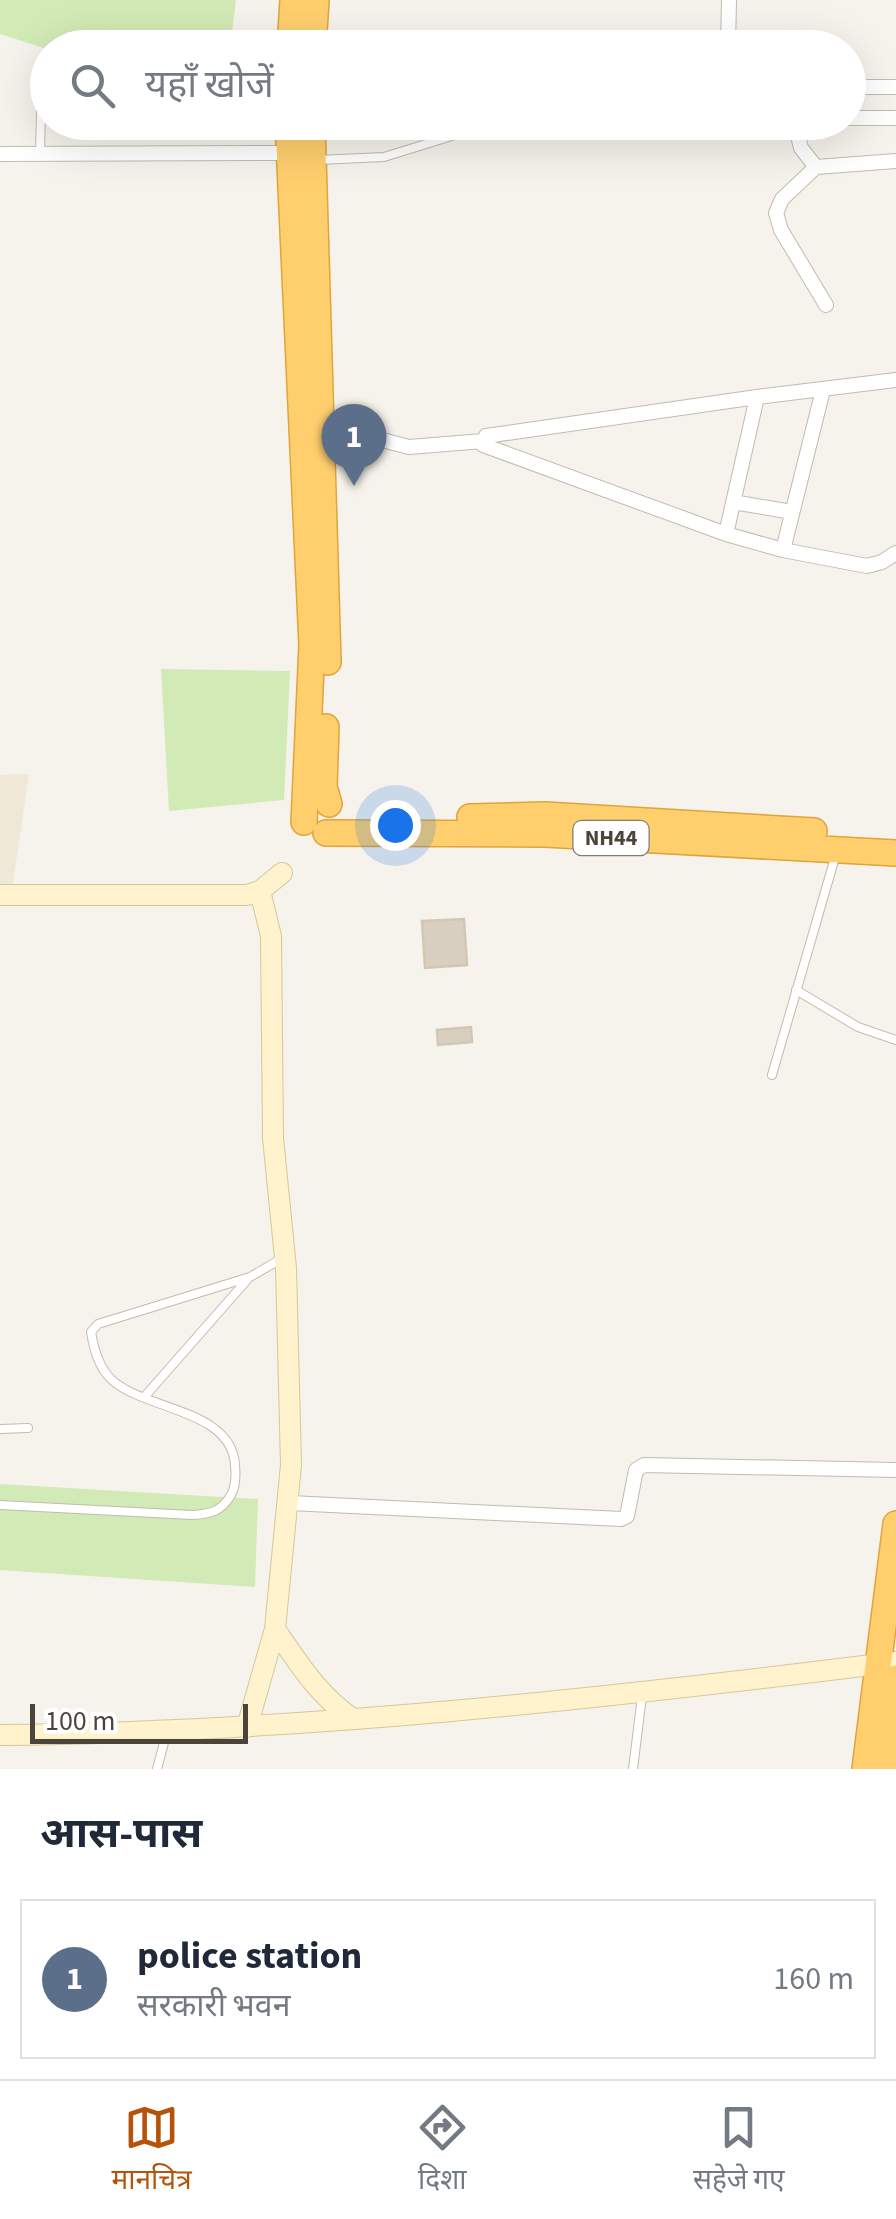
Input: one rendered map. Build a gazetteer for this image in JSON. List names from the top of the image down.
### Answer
{
  "streets": {
    "highway": ["NH44"]
  },
  "scale_bar": "100 m",
  "page": {
    "search": "यहाँ खोजें",
    "pins": "1",
    "scale": "100 m",
    "heading": "आस-पास",
    "list": [
      {
        "mark": "1",
        "name": "police station",
        "note": "सरकारी भवन",
        "value": "160 m"
      }
    ],
    "nav": ["मानचित्र", "दिशा", "सहेजे गए"]
  }
}
